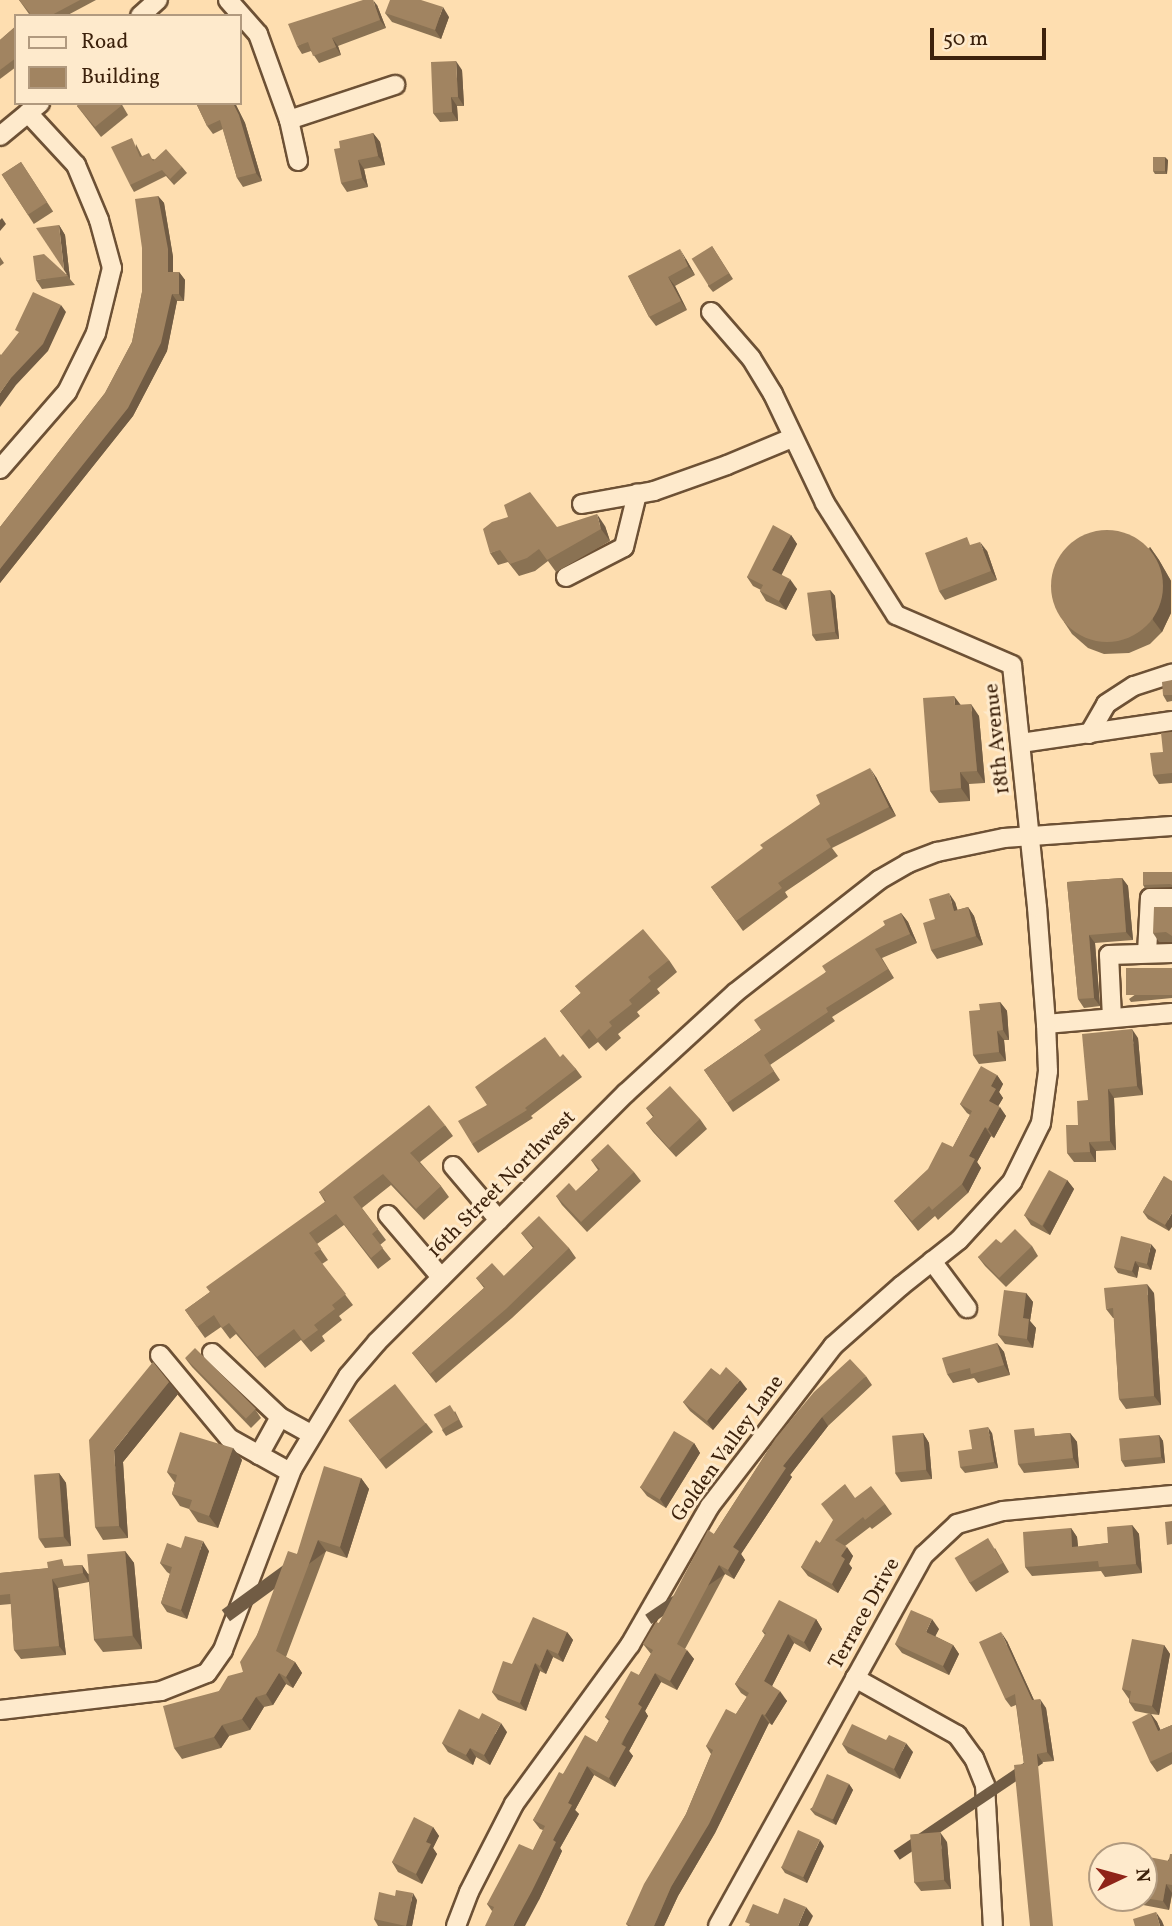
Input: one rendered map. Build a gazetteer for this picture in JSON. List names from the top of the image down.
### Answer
{
  "streets": {
    "street": [
      "18th Avenue",
      "16th Street Northwest",
      "Golden Valley Lane",
      "Terrace Drive"
    ]
  },
  "crossings": [
    ["18th Avenue", "16th Street Northwest"],
    ["18th Avenue", "Golden Valley Lane"]
  ],
  "legend": ["Road", "Building"],
  "scale_bar": "50 m",
  "north": "right"
}
